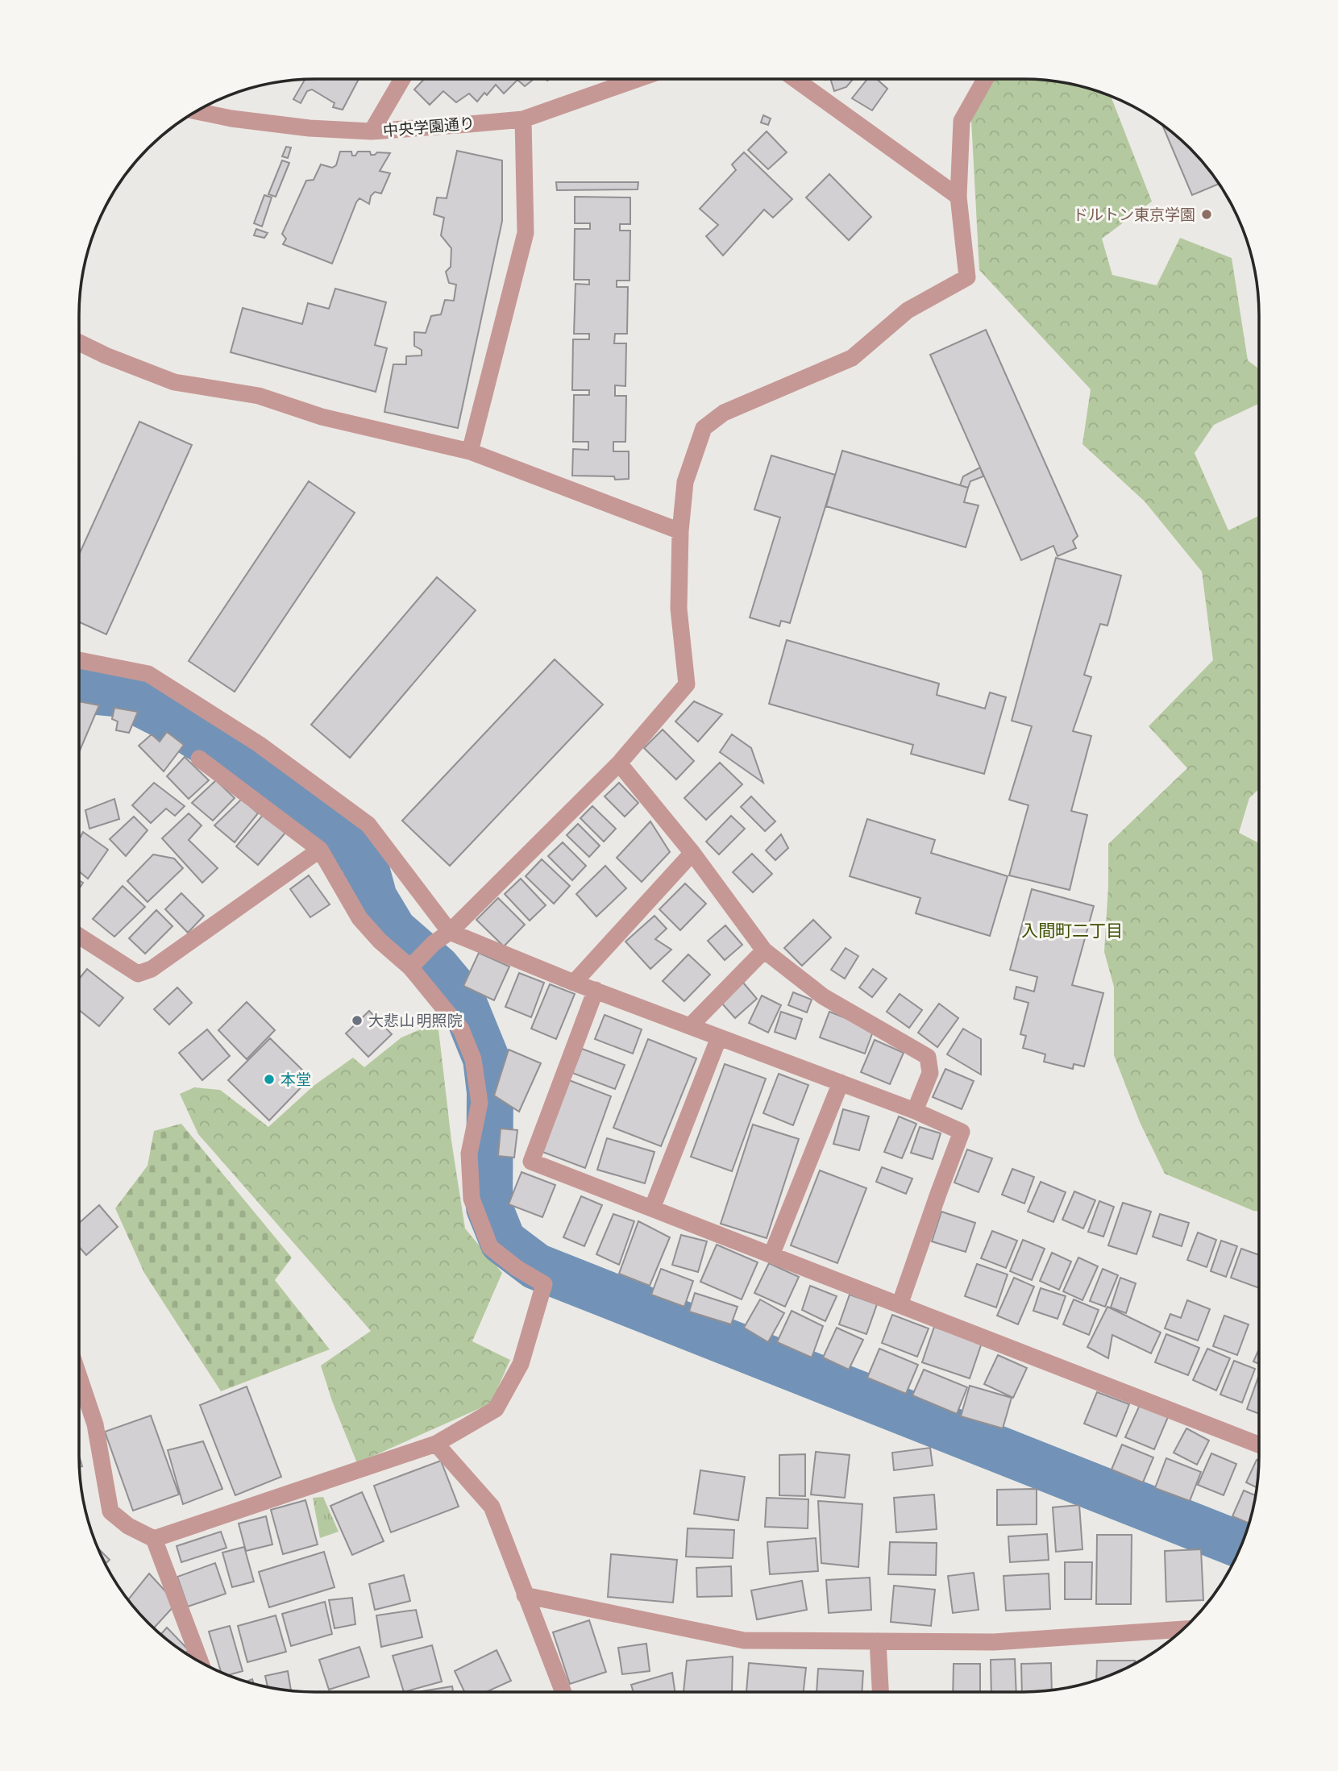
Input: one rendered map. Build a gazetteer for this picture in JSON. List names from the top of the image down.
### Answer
{
  "streets": {
    "street": ["中央学園通り"]
  },
  "districts": ["入間町二丁目"],
  "places": ["ドルトン東京学園", "大悲山 明照院", "本堂"]
}
